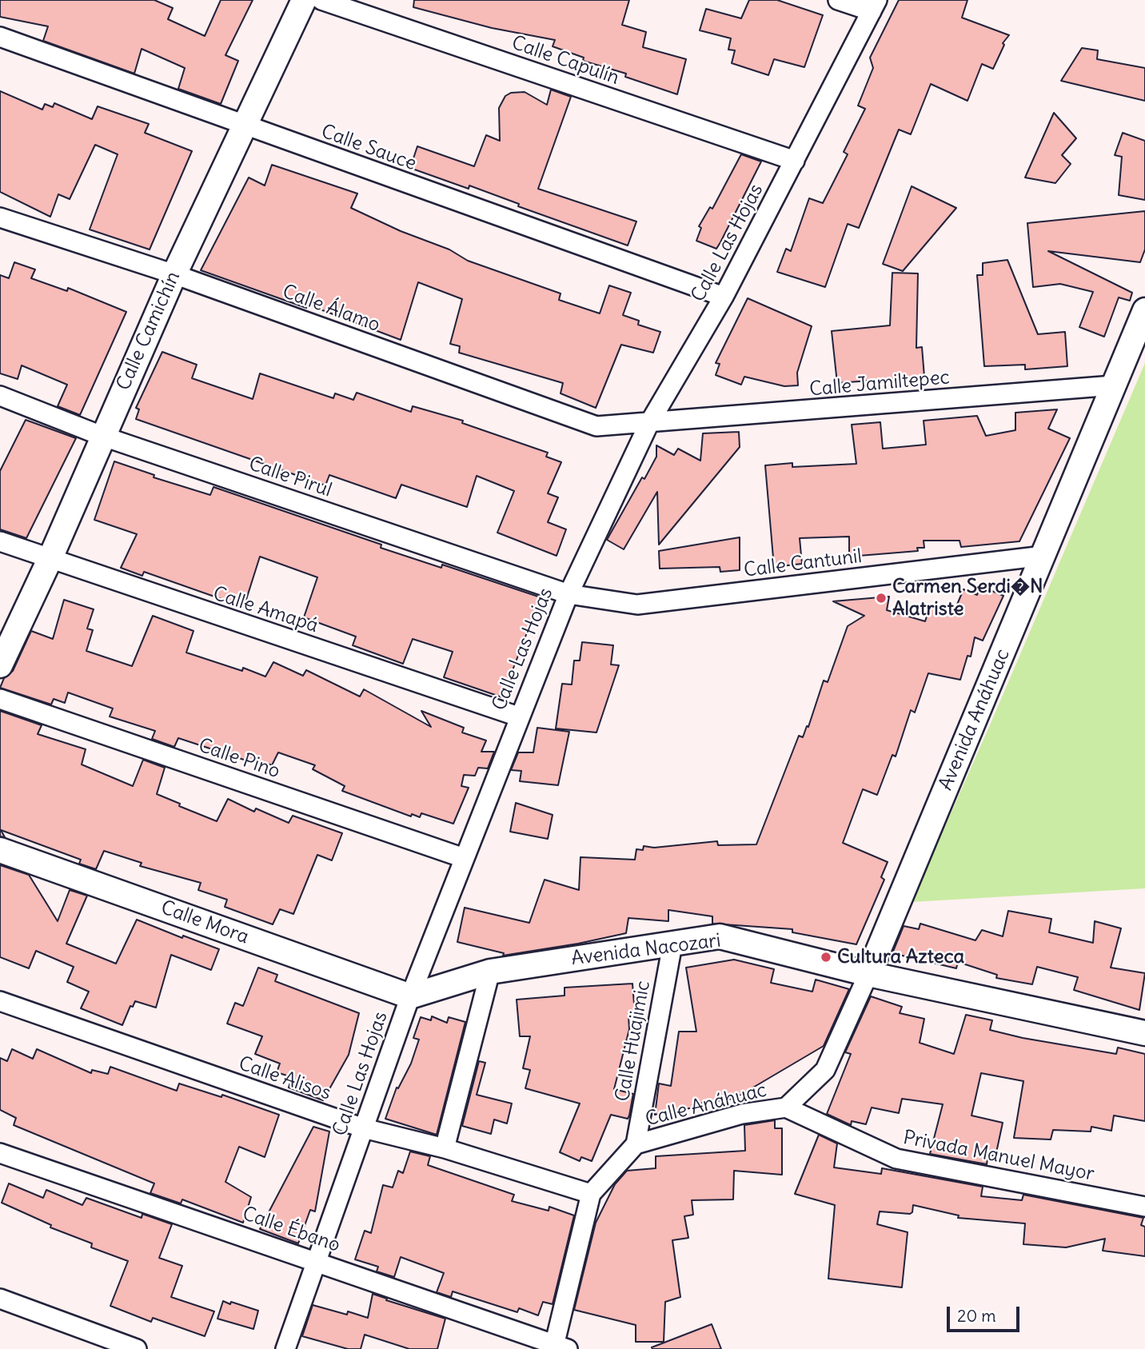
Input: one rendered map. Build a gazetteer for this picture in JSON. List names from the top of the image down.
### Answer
{
  "streets": {
    "street": [
      "Calle Capulín",
      "Calle Sauce",
      "Calle Las Hojas",
      "Calle Álamo",
      "Calle Camichín",
      "Calle Jamiltepec",
      "Calle Pirul",
      "Calle Cantunil",
      "Calle Amapá",
      "Avenida Anáhuac",
      "Calle Pino",
      "Calle Mora",
      "Avenida Nacozari",
      "Calle Huajimic",
      "Calle Alisos",
      "Calle Anáhuac",
      "Privada Manuel Mayor",
      "Calle Ébano"
    ]
  },
  "crossings": [
    ["Calle Capulín", "Calle Las Hojas"],
    ["Calle Sauce", "Calle Las Hojas"],
    ["Calle Sauce", "Calle Camichín"],
    ["Calle Las Hojas", "Calle Álamo"],
    ["Calle Las Hojas", "Calle Jamiltepec"],
    ["Calle Las Hojas", "Calle Pirul"],
    ["Calle Las Hojas", "Calle Cantunil"],
    ["Calle Las Hojas", "Calle Amapá"],
    ["Calle Las Hojas", "Calle Pino"],
    ["Calle Las Hojas", "Calle Mora"],
    ["Calle Las Hojas", "Avenida Nacozari"],
    ["Calle Las Hojas", "Calle Alisos"],
    ["Calle Las Hojas", "Calle Ébano"],
    ["Calle Álamo", "Calle Camichín"],
    ["Calle Álamo", "Calle Jamiltepec"],
    ["Calle Camichín", "Calle Pirul"],
    ["Calle Camichín", "Calle Amapá"],
    ["Calle Jamiltepec", "Avenida Anáhuac"],
    ["Calle Pirul", "Calle Cantunil"],
    ["Calle Cantunil", "Avenida Anáhuac"],
    ["Avenida Anáhuac", "Avenida Nacozari"],
    ["Avenida Anáhuac", "Calle Anáhuac"],
    ["Calle Mora", "Avenida Nacozari"],
    ["Avenida Nacozari", "Calle Huajimic"],
    ["Avenida Nacozari", "Calle Anáhuac"],
    ["Calle Huajimic", "Calle Anáhuac"],
    ["Calle Alisos", "Calle Anáhuac"],
    ["Calle Anáhuac", "Privada Manuel Mayor"],
    ["Calle Anáhuac", "Calle Ébano"]
  ],
  "places": ["Carmen Serdi�N Alatriste", "Cultura Azteca"],
  "scale_bar": "20 m"
}
